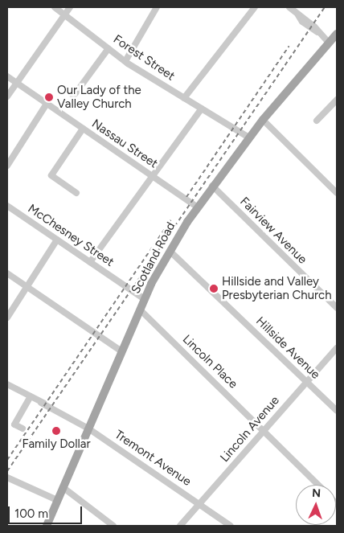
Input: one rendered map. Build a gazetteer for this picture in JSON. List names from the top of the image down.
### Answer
{
  "streets": {
    "main road": ["Scotland Road"],
    "street": [
      "Forest Street",
      "Nassau Street",
      "Fairview Avenue",
      "McChesney Street",
      "Hillside Avenue",
      "Lincoln Place",
      "Lincoln Avenue",
      "Tremont Avenue"
    ]
  },
  "crossings": [
    ["Forest Street", "Scotland Road"],
    ["Nassau Street", "Scotland Road"],
    ["Fairview Avenue", "Scotland Road"],
    ["McChesney Street", "Scotland Road"],
    ["Scotland Road", "Hillside Avenue"],
    ["Scotland Road", "Lincoln Place"],
    ["Scotland Road", "Tremont Avenue"],
    ["Hillside Avenue", "Lincoln Avenue"],
    ["Lincoln Place", "Lincoln Avenue"],
    ["Lincoln Avenue", "Tremont Avenue"]
  ],
  "places": ["Our Lady of the Valley Church", "Hillside and Valley Presbyterian Church", "Family Dollar"],
  "scale_bar": "100 m",
  "north": "top"
}
